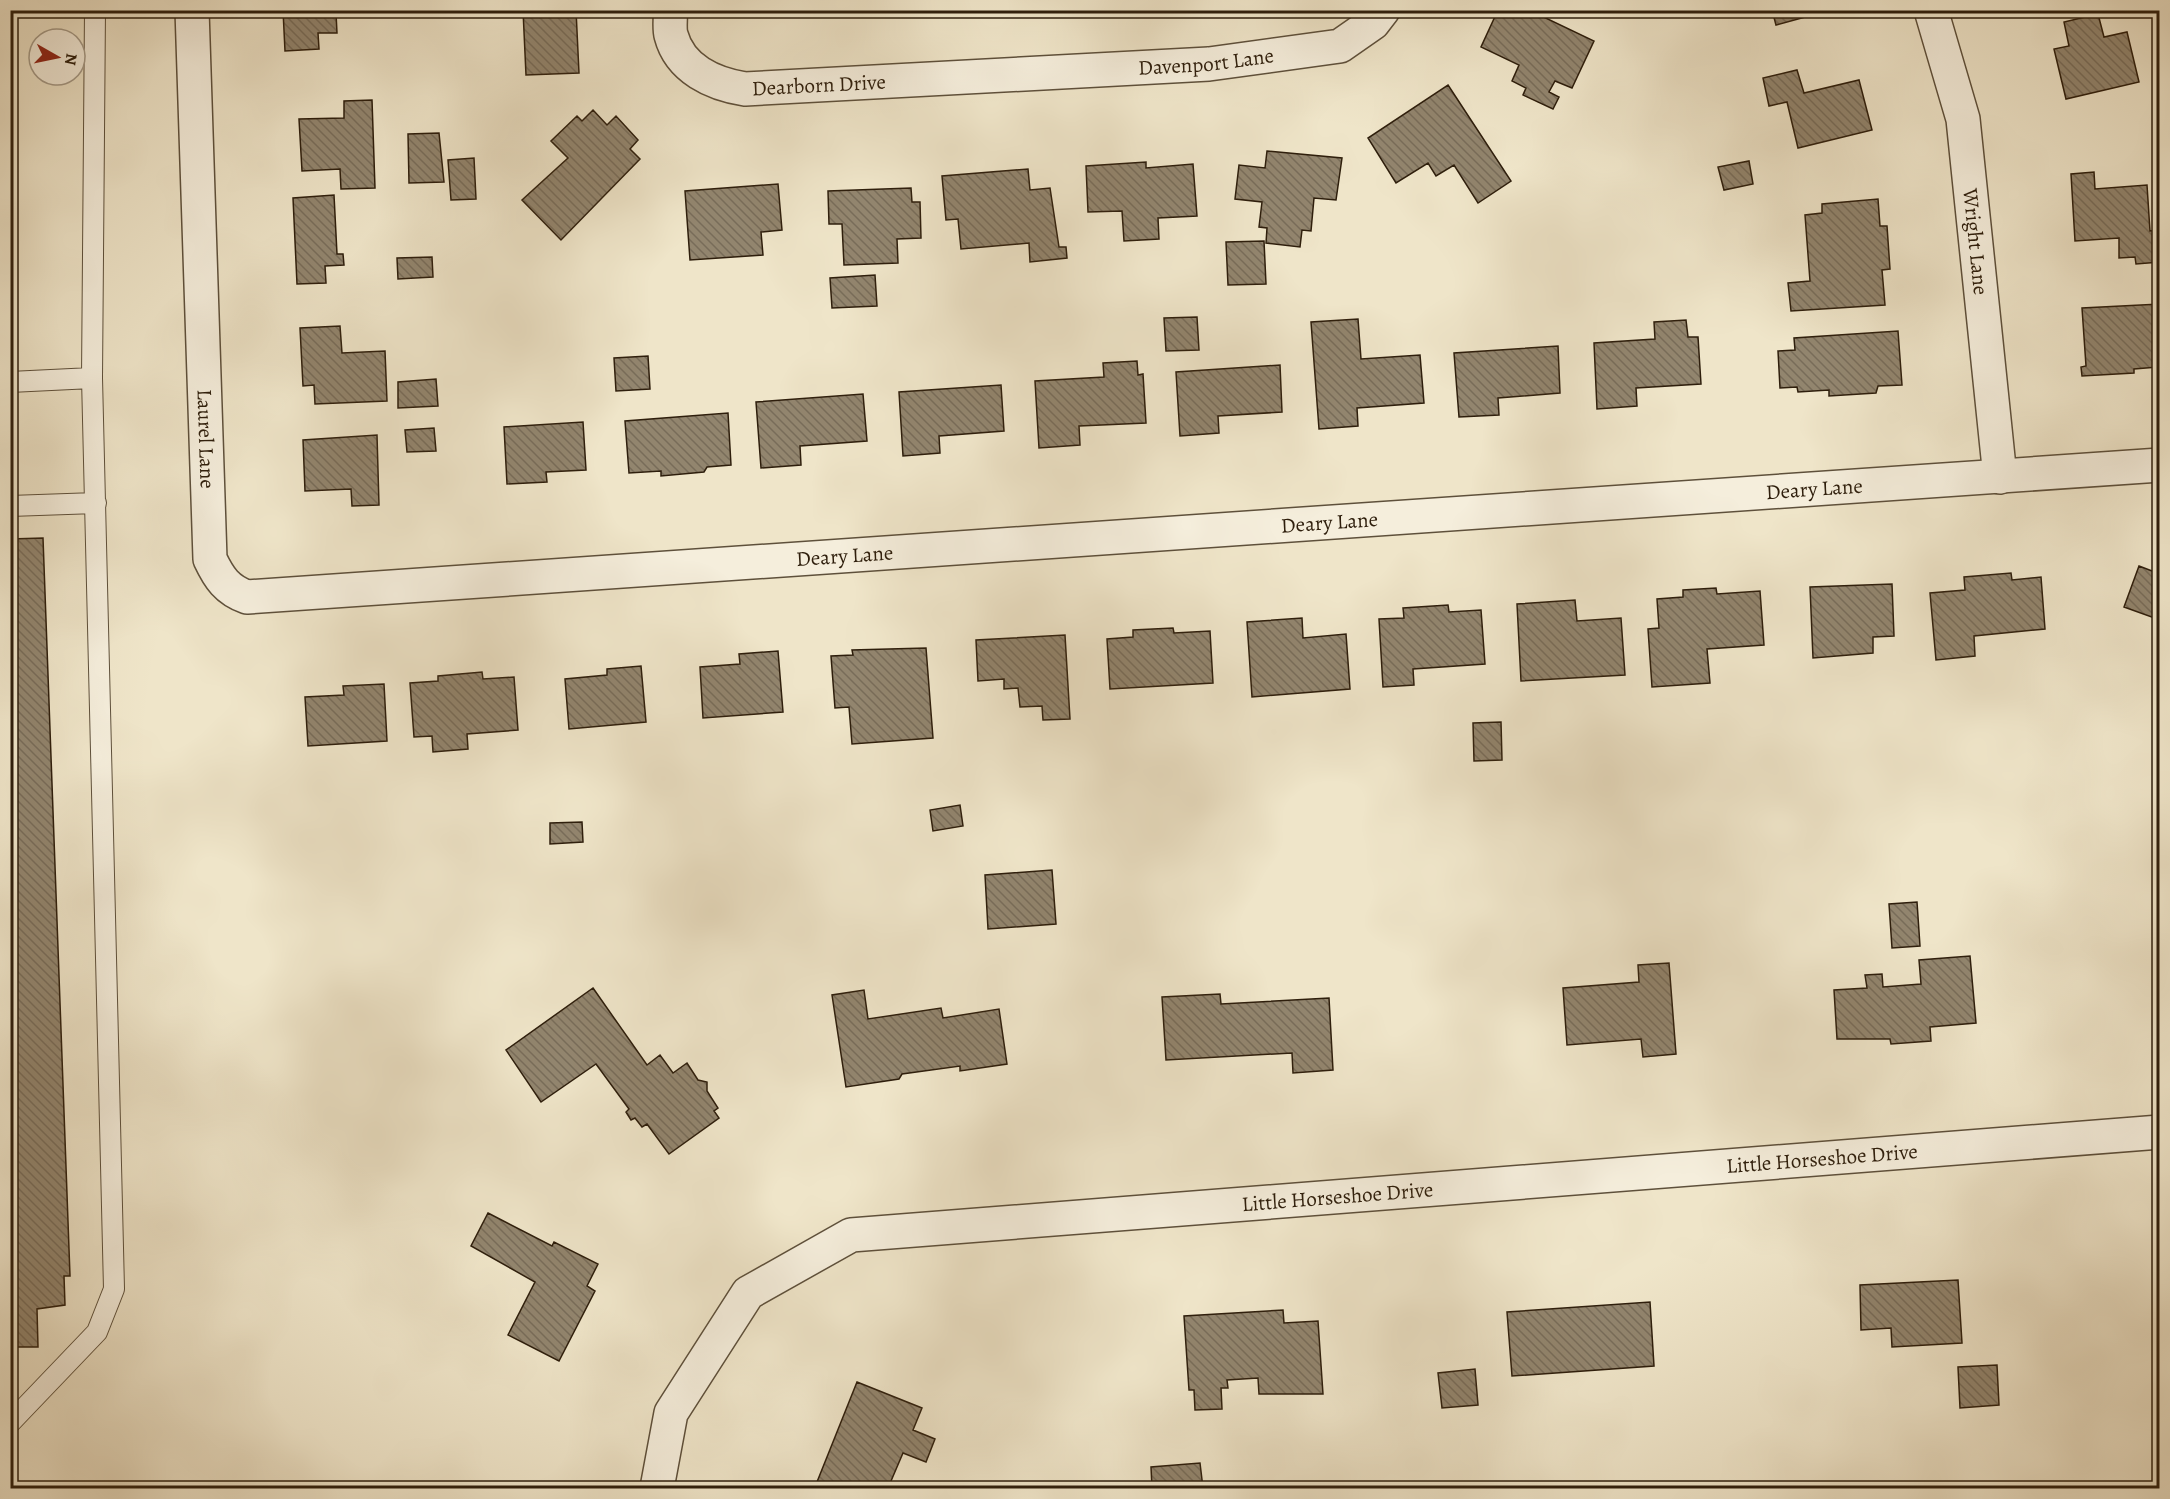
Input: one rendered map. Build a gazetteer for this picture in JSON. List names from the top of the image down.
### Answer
{
  "streets": {
    "street": [
      "Davenport Lane",
      "Dearborn Drive",
      "Wright Lane",
      "Laurel Lane",
      "Deary Lane",
      "Little Horseshoe Drive"
    ]
  },
  "crossings": [
    ["Davenport Lane", "Dearborn Drive"],
    ["Wright Lane", "Deary Lane"],
    ["Laurel Lane", "Deary Lane"]
  ],
  "north": "right"
}
